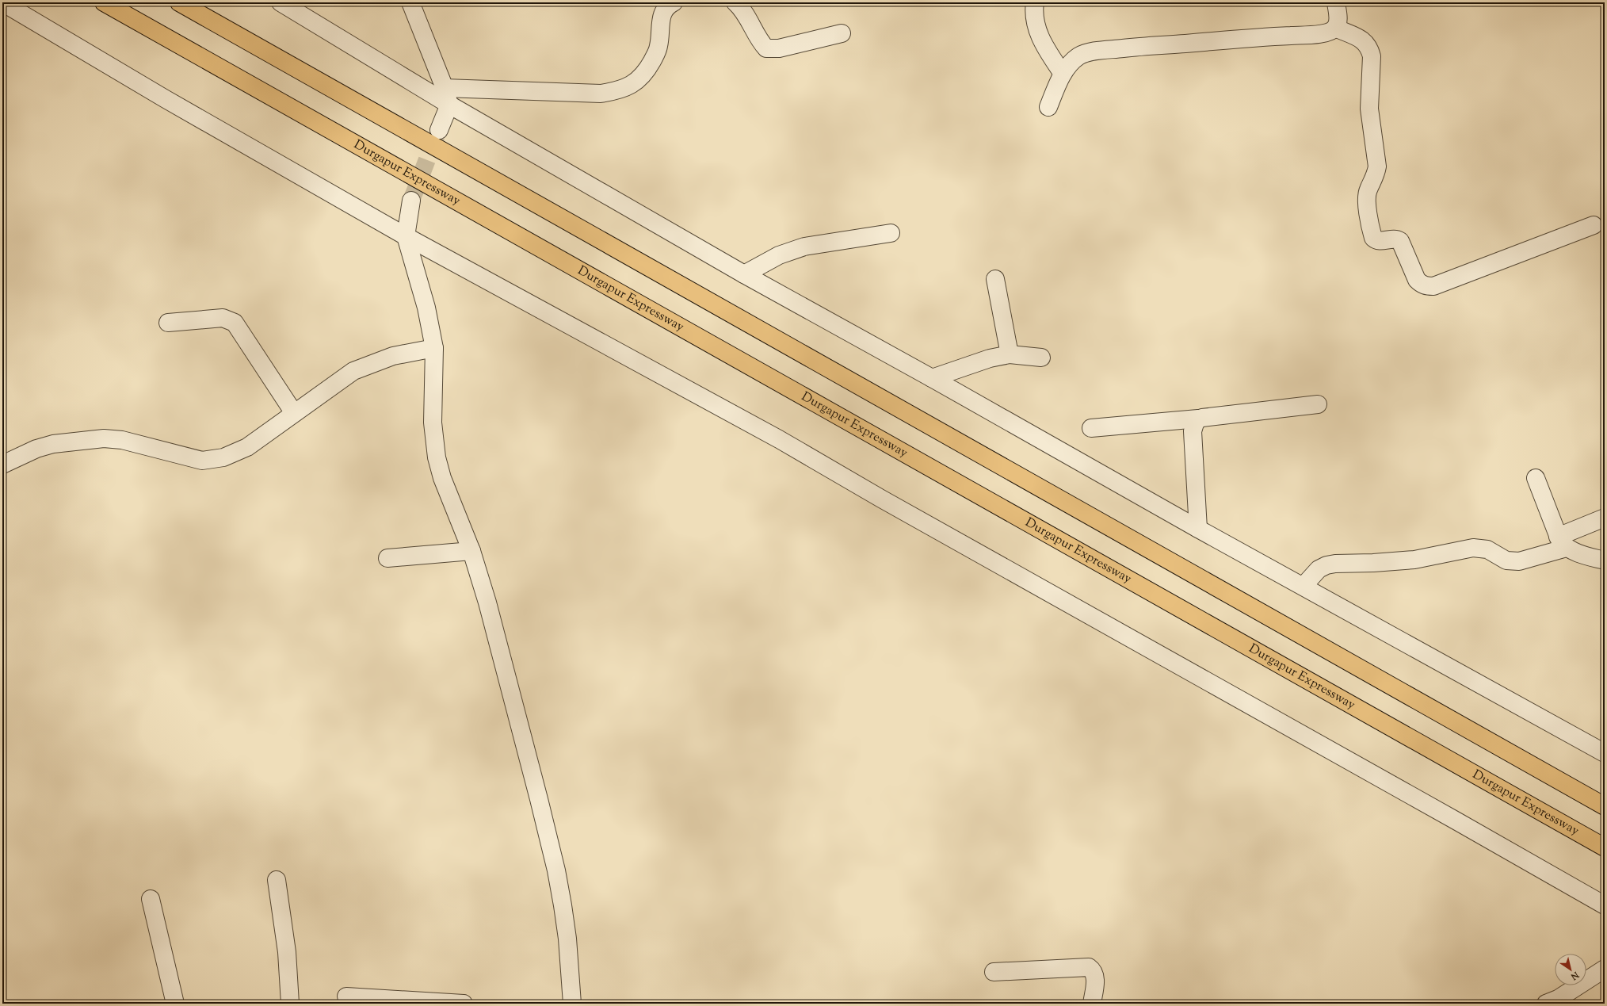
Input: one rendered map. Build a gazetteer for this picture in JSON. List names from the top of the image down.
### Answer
{
  "streets": {
    "highway": ["Durgapur Expressway"]
  },
  "north": "bottom right"
}
